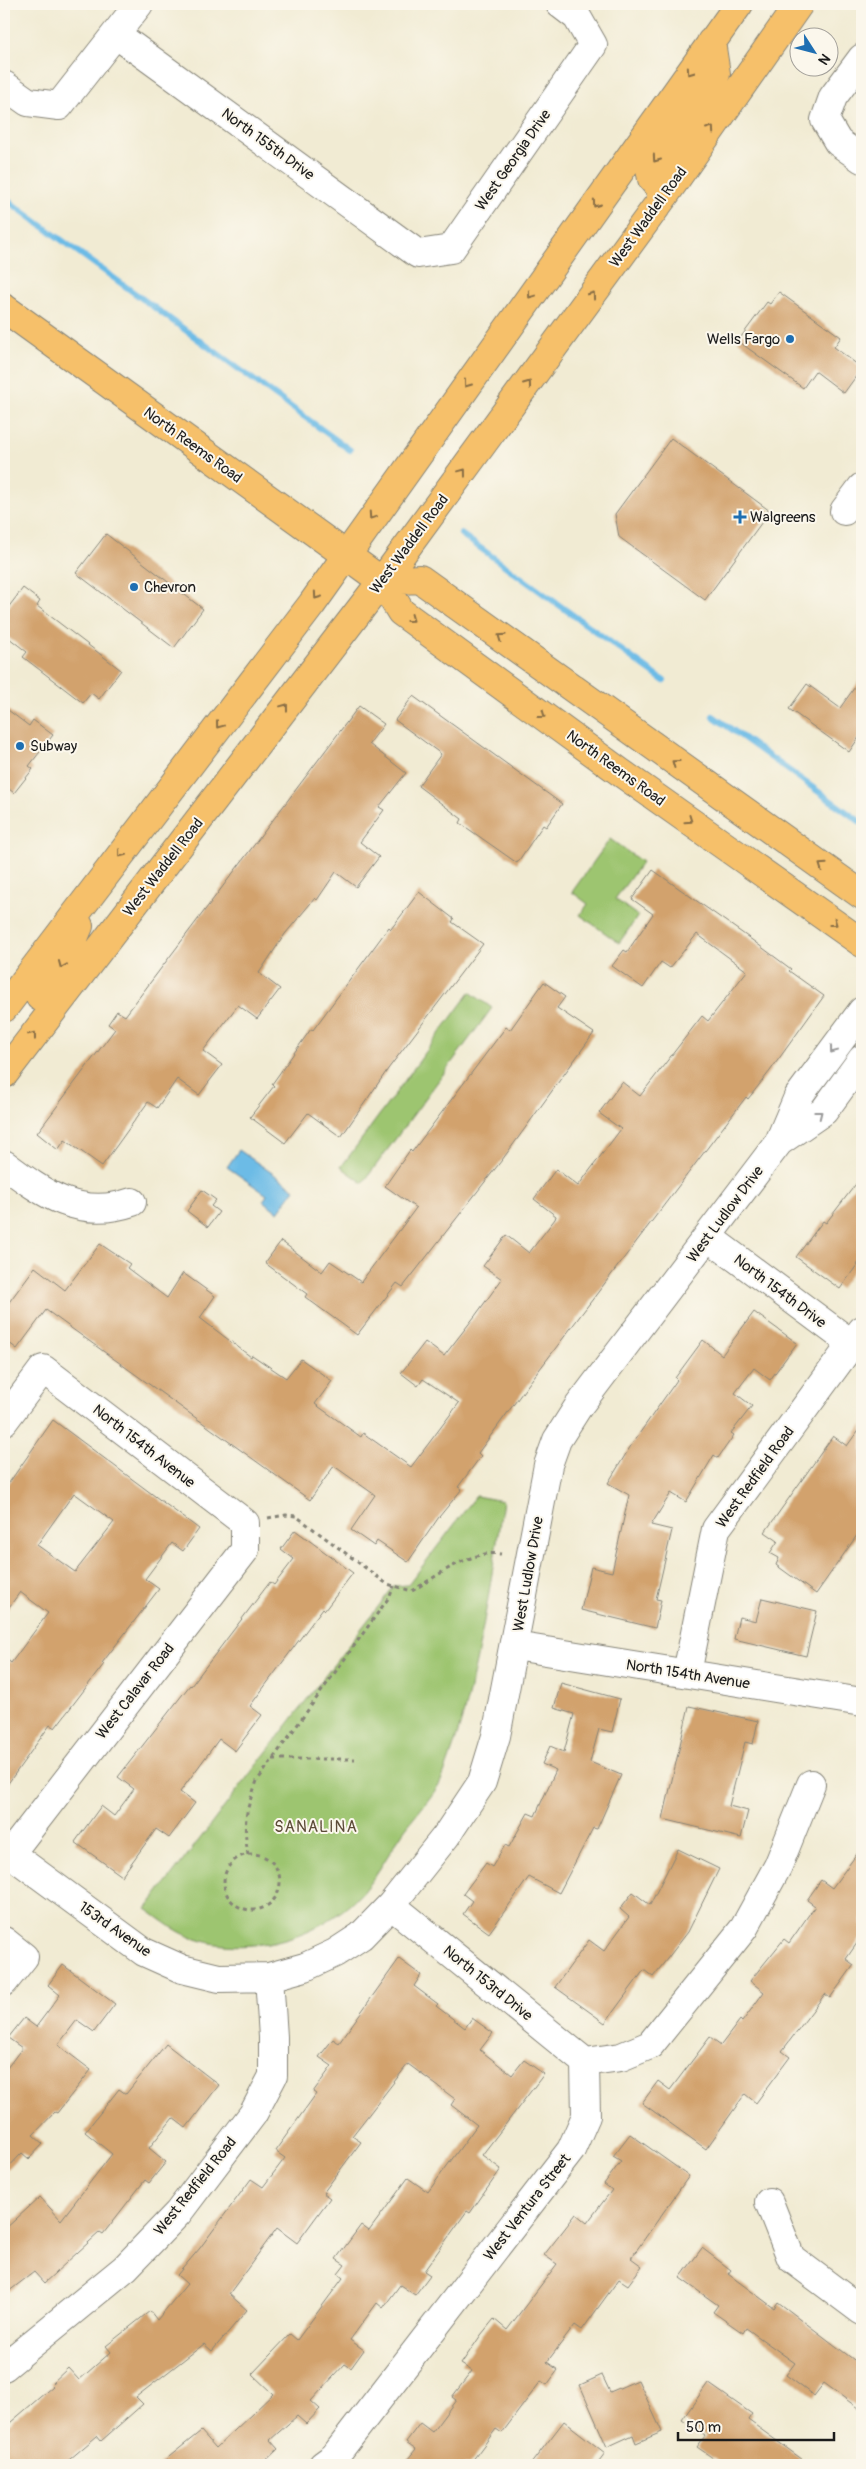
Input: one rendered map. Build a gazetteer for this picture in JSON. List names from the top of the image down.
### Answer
{
  "streets": {
    "main road": ["West Waddell Road", "North Reems Road"],
    "street": [
      "North 155th Drive",
      "West Georgia Drive",
      "West Ludlow Drive",
      "North 154th Drive",
      "North 154th Avenue",
      "West Redfield Road",
      "West Calavar Road",
      "153rd Avenue",
      "North 153rd Drive",
      "West Ventura Street"
    ]
  },
  "crossings": [
    ["North 155th Drive", "West Georgia Drive"],
    ["West Waddell Road", "North Reems Road"],
    ["West Ludlow Drive", "North 154th Drive"],
    ["West Ludlow Drive", "North 154th Avenue"],
    ["West Ludlow Drive", "West Redfield Road"],
    ["West Ludlow Drive", "153rd Avenue"],
    ["West Ludlow Drive", "North 153rd Drive"],
    ["North 154th Drive", "West Redfield Road"],
    ["North 154th Avenue", "West Redfield Road"],
    ["North 154th Avenue", "West Calavar Road"],
    ["West Redfield Road", "153rd Avenue"],
    ["West Calavar Road", "153rd Avenue"],
    ["North 153rd Drive", "West Ventura Street"]
  ],
  "districts": ["SANALINA"],
  "places": {
    "other": ["Wells Fargo", "Chevron", "Subway"],
    "health": ["Walgreens"]
  },
  "scale_bar": "50 m",
  "north": "bottom right"
}
